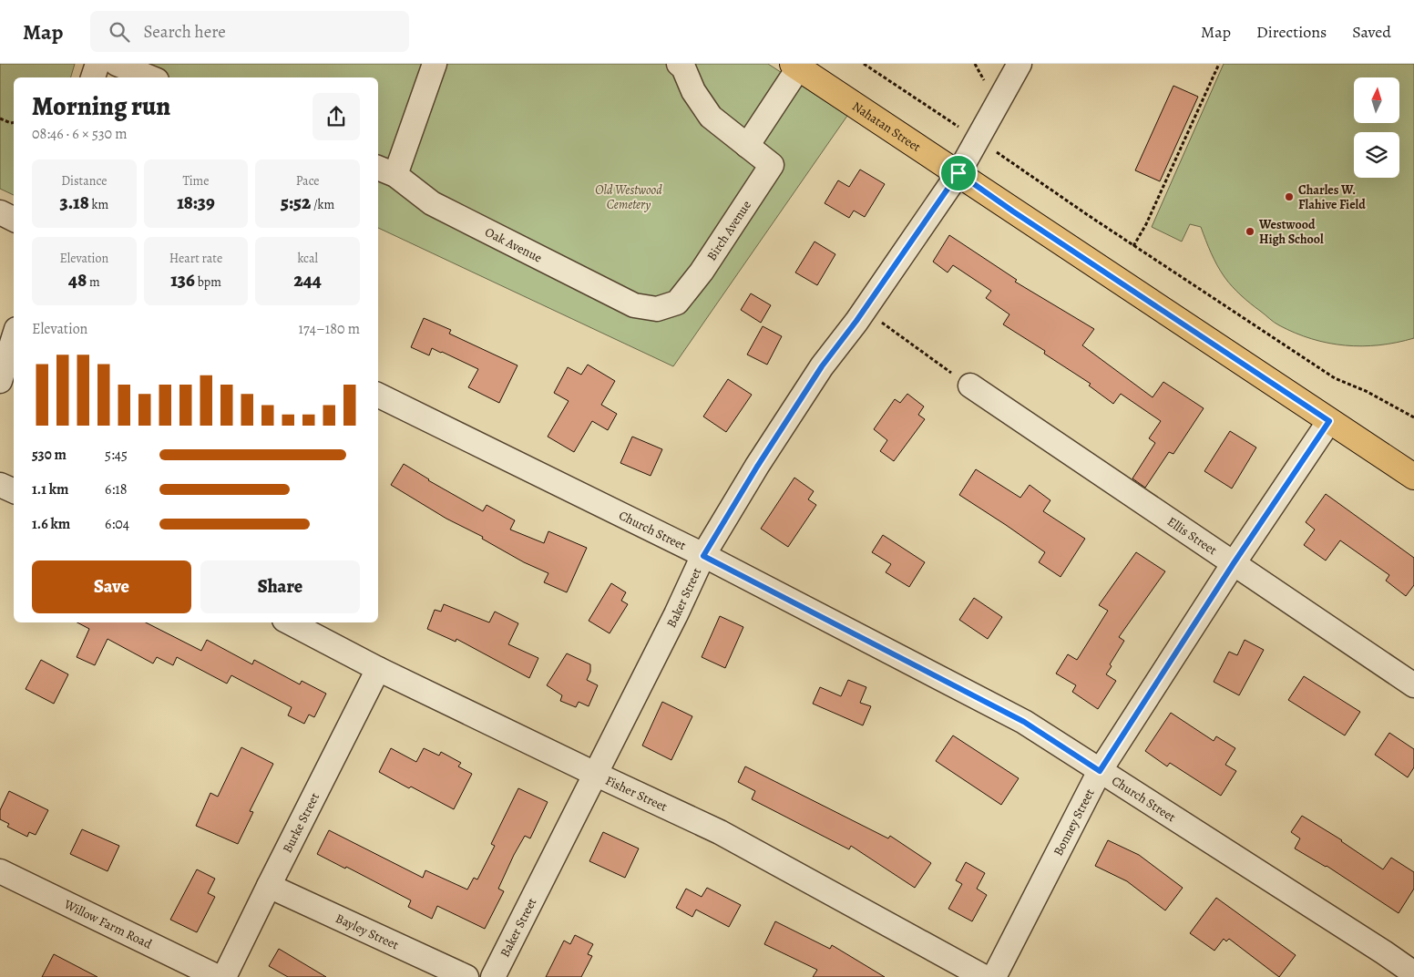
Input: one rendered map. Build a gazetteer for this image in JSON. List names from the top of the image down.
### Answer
{
  "streets": {
    "main road": ["Nahatan Street"],
    "street": [
      "Birch Avenue",
      "Oak Avenue",
      "Church Street",
      "Ellis Street",
      "Baker Street",
      "Fisher Street",
      "Burke Street",
      "Bonney Street",
      "Willow Farm Road",
      "Bayley Street"
    ]
  },
  "crossings": [
    ["Nahatan Street", "Baker Street"],
    ["Nahatan Street", "Bonney Street"],
    ["Birch Avenue", "Oak Avenue"],
    ["Church Street", "Baker Street"],
    ["Church Street", "Bonney Street"],
    ["Ellis Street", "Bonney Street"],
    ["Baker Street", "Fisher Street"],
    ["Fisher Street", "Burke Street"],
    ["Burke Street", "Bayley Street"]
  ],
  "parks": ["Old Westwood Cemetery"],
  "places": ["Charles W. Flahive Field", "Westwood High School"],
  "north": "top",
  "page": {
    "header": "Map",
    "search": "Search here",
    "nav": ["Map", "Directions", "Saved"],
    "heading": ["Morning run", "08:46 · 6 × 530 m"],
    "stats": [
      ["Distance", "3.18 km"],
      ["Time", "18:39"],
      ["Pace", "5:52 /km"],
      ["Elevation", "48 m"],
      ["Heart rate", "136 bpm"],
      ["kcal", "244"]
    ],
    "chart": ["Elevation", "174–180 m"],
    "list": [
      {
        "name": "530 m",
        "note": "5:45"
      },
      {
        "name": "1.1 km",
        "note": "6:18"
      },
      {
        "name": "1.6 km",
        "note": "6:04"
      }
    ],
    "buttons": ["Save", "Share"]
  }
}
